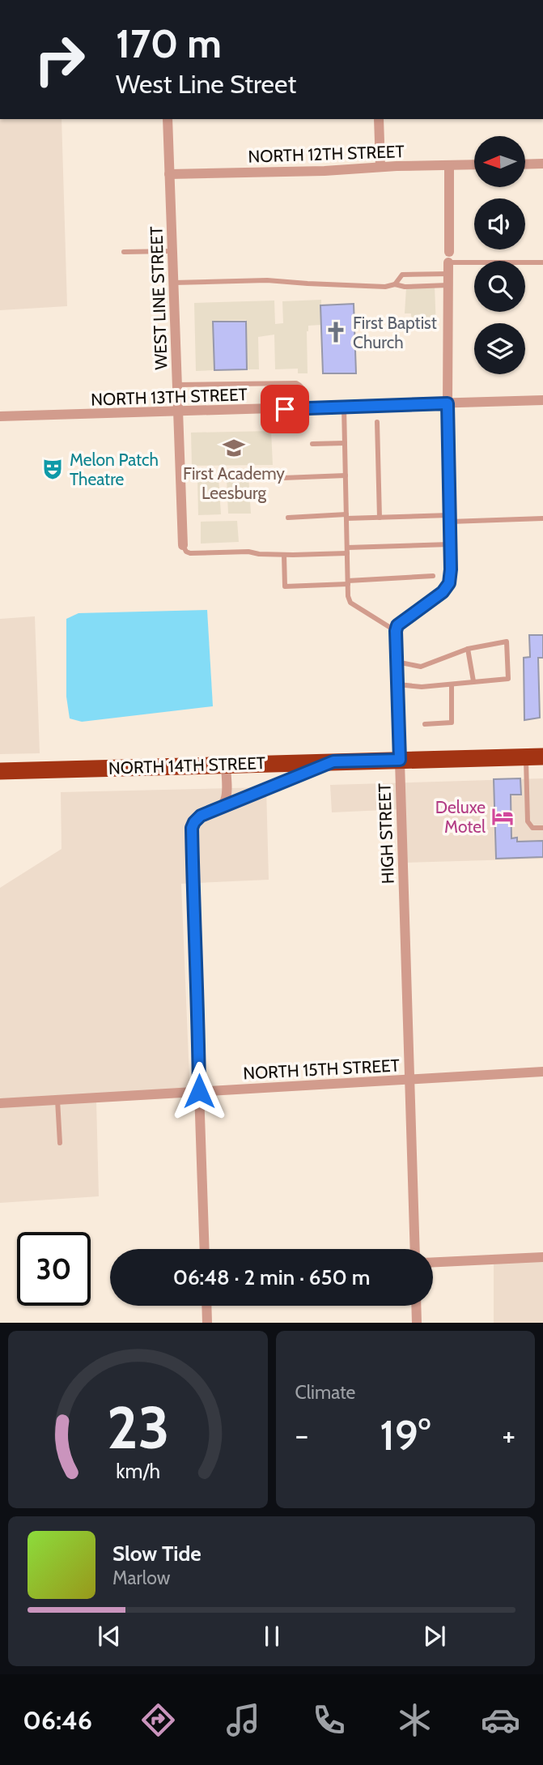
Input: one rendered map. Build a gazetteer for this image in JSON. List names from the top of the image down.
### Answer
{
  "streets": {
    "highway": ["NORTH 14TH STREET"],
    "street": [
      "NORTH 12TH STREET",
      "WEST LINE STREET",
      "NORTH 13TH STREET",
      "HIGH STREET",
      "NORTH 15TH STREET"
    ]
  },
  "crossings": [
    ["NORTH 12TH STREET", "WEST LINE STREET"],
    ["WEST LINE STREET", "NORTH 13TH STREET"],
    ["NORTH 14TH STREET", "HIGH STREET"],
    ["HIGH STREET", "NORTH 15TH STREET"]
  ],
  "places": {
    "church": ["First Baptist Church"],
    "school or university": ["First Academy Leesburg"],
    "theatre": ["Melon Patch Theatre"],
    "hotel": ["Deluxe Motel"]
  },
  "north": "left",
  "page": {
    "turn": ["170 m", "West Line Street"],
    "limit": "30",
    "trip": "06:48 · 2 min · 650 m",
    "tile": "Climate",
    "heat": ["−", "19°", "+"],
    "song": ["Slow Tide", "Marlow"],
    "tabs": "06:46",
    "gauge": ["23", "km/h"]
  }
}
